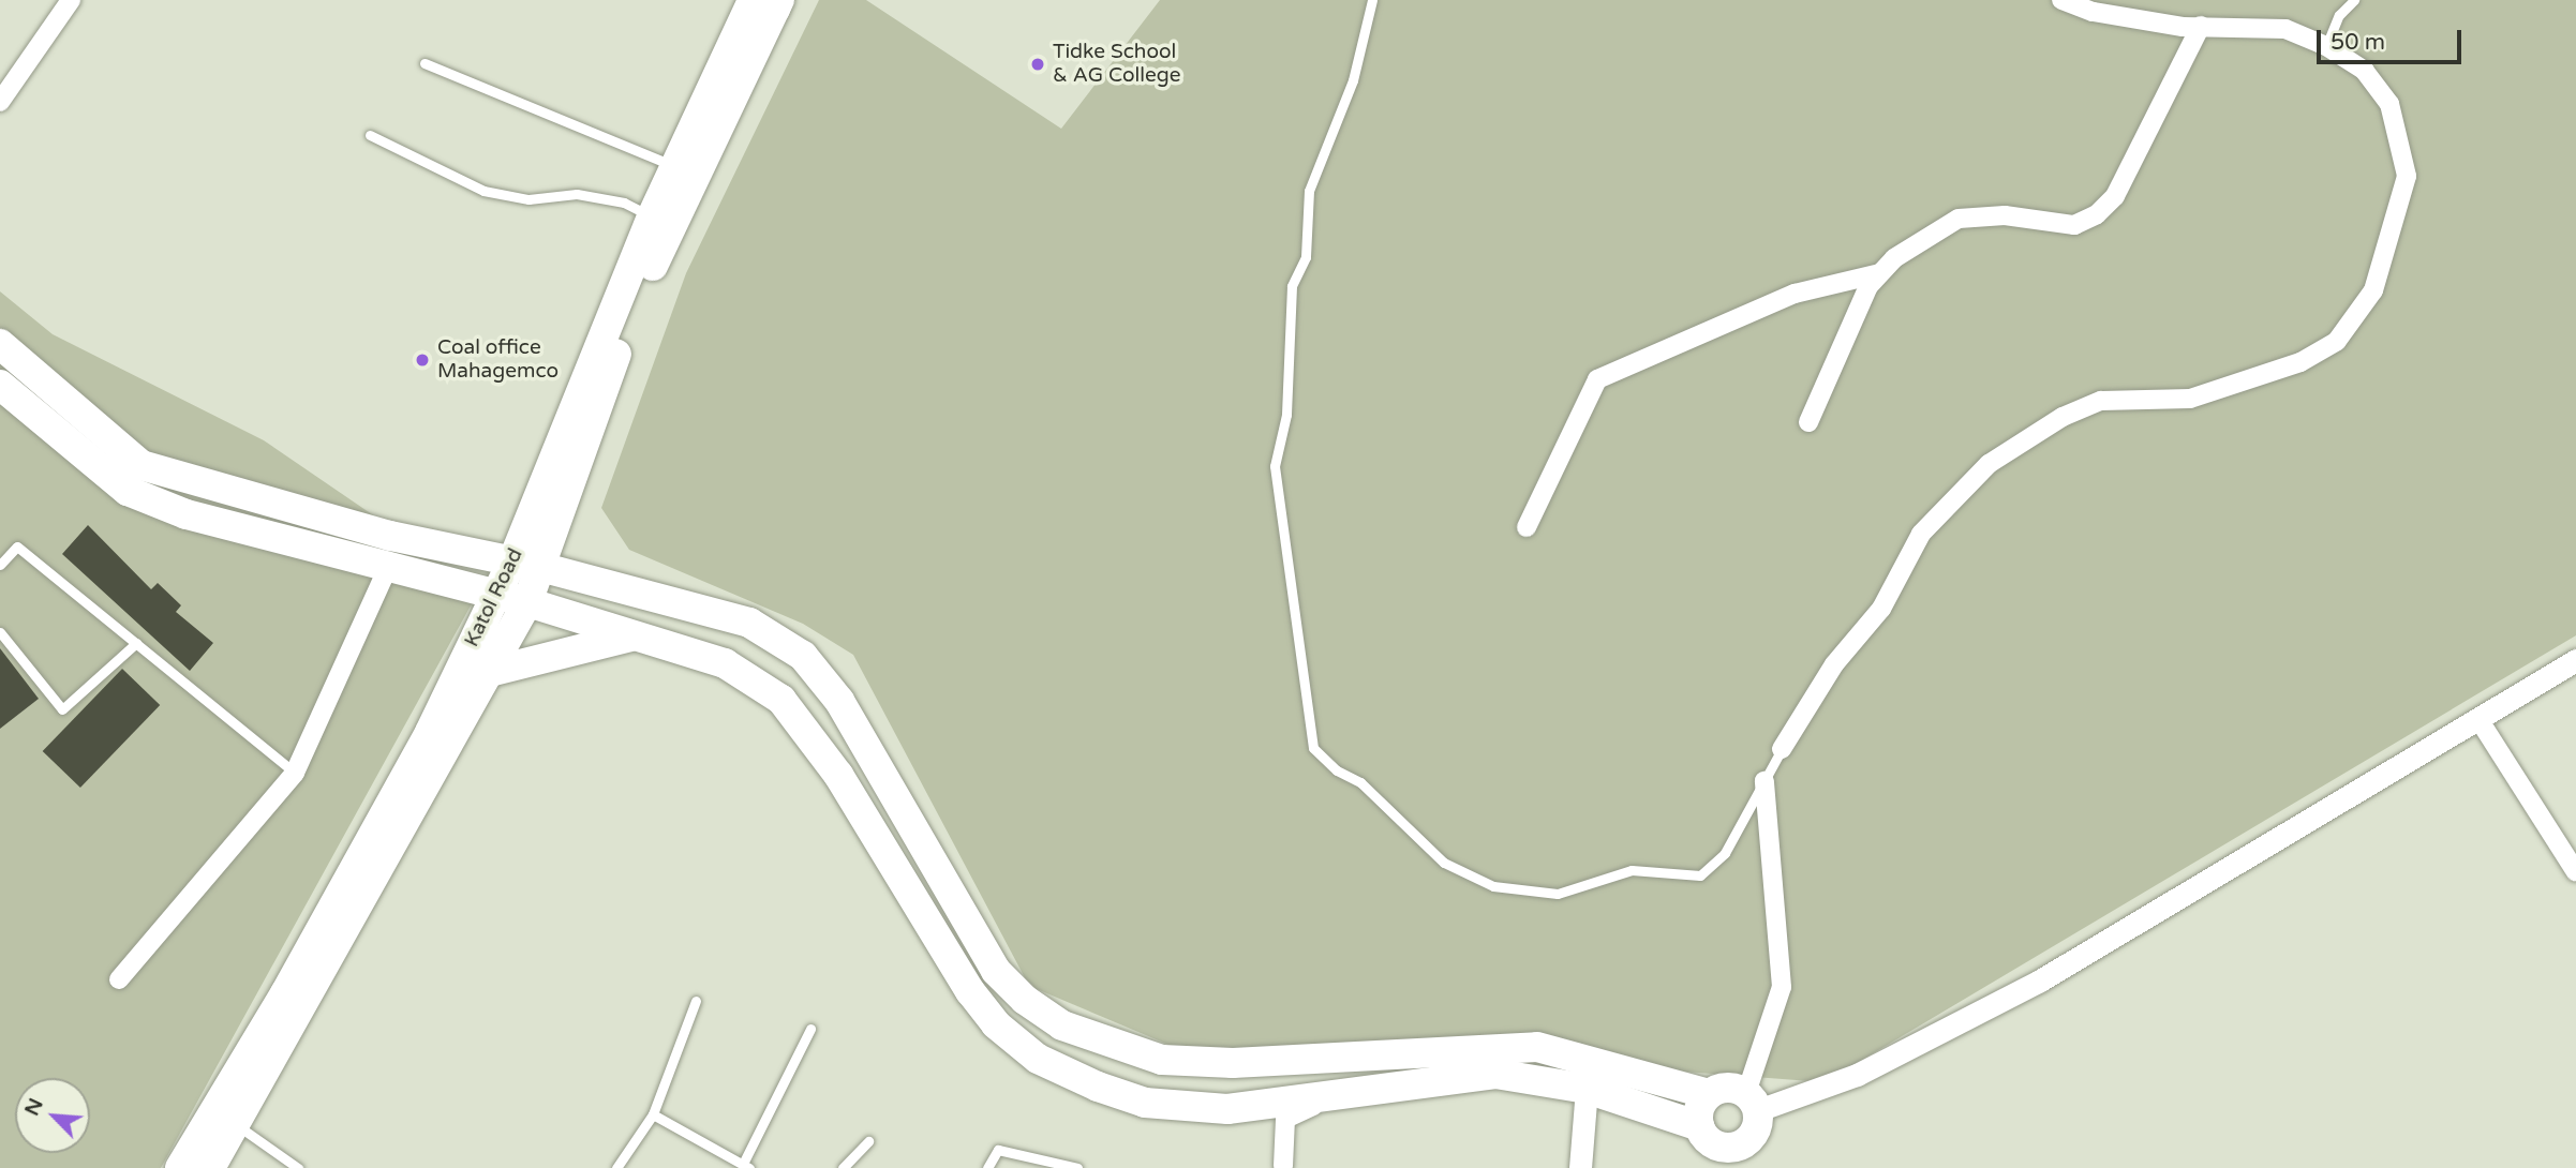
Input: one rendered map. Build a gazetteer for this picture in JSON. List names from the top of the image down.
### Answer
{
  "streets": {
    "main road": ["Katol Road"]
  },
  "places": ["Tidke School & AG College", "Coal office Mahagemco"],
  "scale_bar": "50 m",
  "north": "top left"
}
